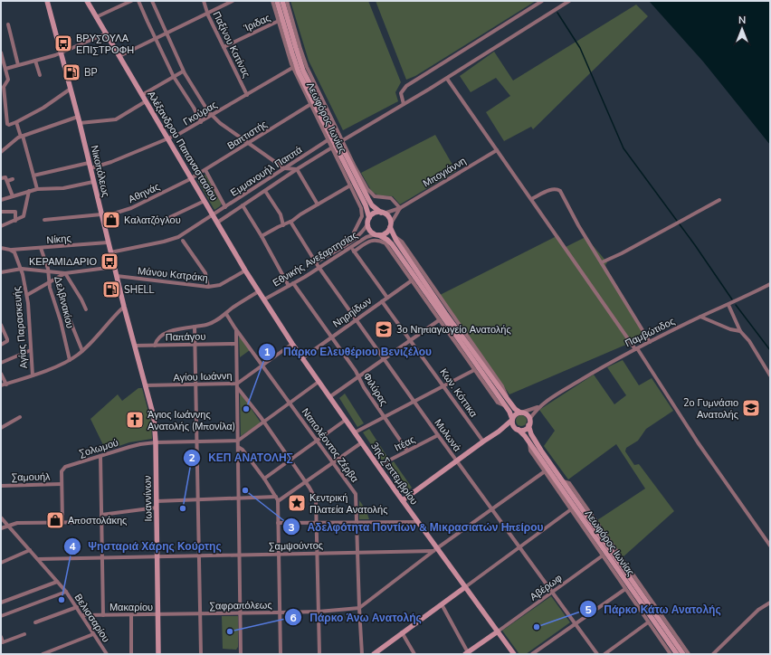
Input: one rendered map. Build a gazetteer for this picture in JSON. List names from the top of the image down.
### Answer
{
  "streets": {
    "street": [
      "Ίριδας",
      "Παξίνου Κατίνας",
      "Γκούρας",
      "Λεωφόρος Ιωνίας",
      "Βαπτιστής",
      "Αλέξανδρου Παπαναστασίου",
      "Νικοπόλεως",
      "Εμμανουήλ Παππά",
      "Μπογιάννη",
      "Αθηνάς",
      "Νίκης",
      "Εθνικής Ανεξαρτησίας",
      "Μάνου Κατράκη",
      "Δελβινακίου",
      "Νηρηίδων",
      "Αγίας Παρασκευής",
      "Παμβώτιδος",
      "Παπάγου",
      "Αγίου Ιωάννη",
      "Φιλύρας",
      "Κων. Κόττικα",
      "Μυλωνά",
      "Ιτέας",
      "Ναπολέοντος Ζέρβα",
      "Σολωμού",
      "3ης Σεπτεμβρίου",
      "Σαμουήλ",
      "Ιωαννίνων",
      "Σαμψούντος",
      "Αβέρωφ",
      "Σαφραπόλεως",
      "Μακαρίου",
      "Βελισσαρίου"
    ]
  },
  "crossings": [
    ["Ίριδας", "Παξίνου Κατίνας"],
    ["Ίριδας", "Λεωφόρος Ιωνίας"],
    ["Παξίνου Κατίνας", "Γκούρας"],
    ["Γκούρας", "Λεωφόρος Ιωνίας"],
    ["Γκούρας", "Αλέξανδρου Παπαναστασίου"],
    ["Γκούρας", "Νικοπόλεως"],
    ["Λεωφόρος Ιωνίας", "Βαπτιστής"],
    ["Λεωφόρος Ιωνίας", "Εμμανουήλ Παππά"],
    ["Λεωφόρος Ιωνίας", "Μπογιάννη"],
    ["Λεωφόρος Ιωνίας", "Εθνικής Ανεξαρτησίας"],
    ["Λεωφόρος Ιωνίας", "Παμβώτιδος"],
    ["Λεωφόρος Ιωνίας", "Αβέρωφ"],
    ["Βαπτιστής", "Αλέξανδρου Παπαναστασίου"],
    ["Βαπτιστής", "Αθηνάς"],
    ["Αλέξανδρου Παπαναστασίου", "Εμμανουήλ Παππά"],
    ["Αλέξανδρου Παπαναστασίου", "Αθηνάς"],
    ["Αλέξανδρου Παπαναστασίου", "Εθνικής Ανεξαρτησίας"],
    ["Αλέξανδρου Παπαναστασίου", "Μάνου Κατράκη"],
    ["Αλέξανδρου Παπαναστασίου", "3ης Σεπτεμβρίου"],
    ["Νικοπόλεως", "Εμμανουήλ Παππά"],
    ["Νικοπόλεως", "Αθηνάς"],
    ["Νικοπόλεως", "Νίκης"],
    ["Νικοπόλεως", "Μάνου Κατράκη"],
    ["Νικοπόλεως", "Παπάγου"],
    ["Νικοπόλεως", "Ιωαννίνων"],
    ["Μπογιάννη", "Εθνικής Ανεξαρτησίας"],
    ["Νίκης", "Δελβινακίου"],
    ["Νίκης", "Αγίας Παρασκευής"],
    ["Εθνικής Ανεξαρτησίας", "Φιλύρας"],
    ["Εθνικής Ανεξαρτησίας", "Μυλωνά"],
    ["Εθνικής Ανεξαρτησίας", "3ης Σεπτεμβρίου"],
    ["Νηρηίδων", "Φιλύρας"],
    ["Νηρηίδων", "Κων. Κόττικα"],
    ["Νηρηίδων", "Μυλωνά"],
    ["Νηρηίδων", "3ης Σεπτεμβρίου"],
    ["Παπάγου", "Ιωαννίνων"],
    ["Αγίου Ιωάννη", "Ναπολέοντος Ζέρβα"],
    ["Αγίου Ιωάννη", "3ης Σεπτεμβρίου"],
    ["Αγίου Ιωάννη", "Ιωαννίνων"],
    ["Φιλύρας", "Ιτέας"],
    ["Μυλωνά", "Ιτέας"],
    ["Μυλωνά", "Αβέρωφ"],
    ["Ιτέας", "3ης Σεπτεμβρίου"],
    ["Ναπολέοντος Ζέρβα", "Σαμψούντος"],
    ["Ναπολέοντος Ζέρβα", "Σαφραπόλεως"],
    ["Σολωμού", "Σαμουήλ"],
    ["Σολωμού", "Ιωαννίνων"],
    ["3ης Σεπτεμβρίου", "Σαμψούντος"],
    ["3ης Σεπτεμβρίου", "Αβέρωφ"],
    ["Ιωαννίνων", "Σαμψούντος"],
    ["Ιωαννίνων", "Σαφραπόλεως"],
    ["Ιωαννίνων", "Μακαρίου"],
    ["Σαμψούντος", "Βελισσαρίου"],
    ["Σαφραπόλεως", "Μακαρίου"],
    ["Μακαρίου", "Βελισσαρίου"]
  ],
  "places": {
    "bus stop": ["ΒΡΥΣΟΥΛΑ ΕΠΙΣΤΡΟΦΗ", "ΚΕΡΑΜΙΔΑΡΙΟ"],
    "fuel station": ["BP", "SHELL"],
    "shop": ["Καλατζόγλου", "Αποστολάκης"],
    "school or university": ["3ο Νηπιαγωγείο Ανατολής", "2ο Γυμνάσιο Ανατολής"],
    "other": [
      "Πάρκο Ελευθέριου Βενιζέλου",
      "Αδελφότητα Ποντίων & Μικρασιατών Ηπείρου",
      "ΚΕΠ ΑΝΑΤΟΛΗΣ",
      "Ψησταριά Χάρης Κούρτης",
      "Πάρκο Κάτω Ανατολής",
      "Πάρκο Άνω Ανατολής"
    ],
    "church": ["Άγιος Ιωάννης Ανατολής (Μπονίλα)"],
    "place": ["Κεντρική Πλατεία Ανατολής"]
  },
  "north": "top"
}
